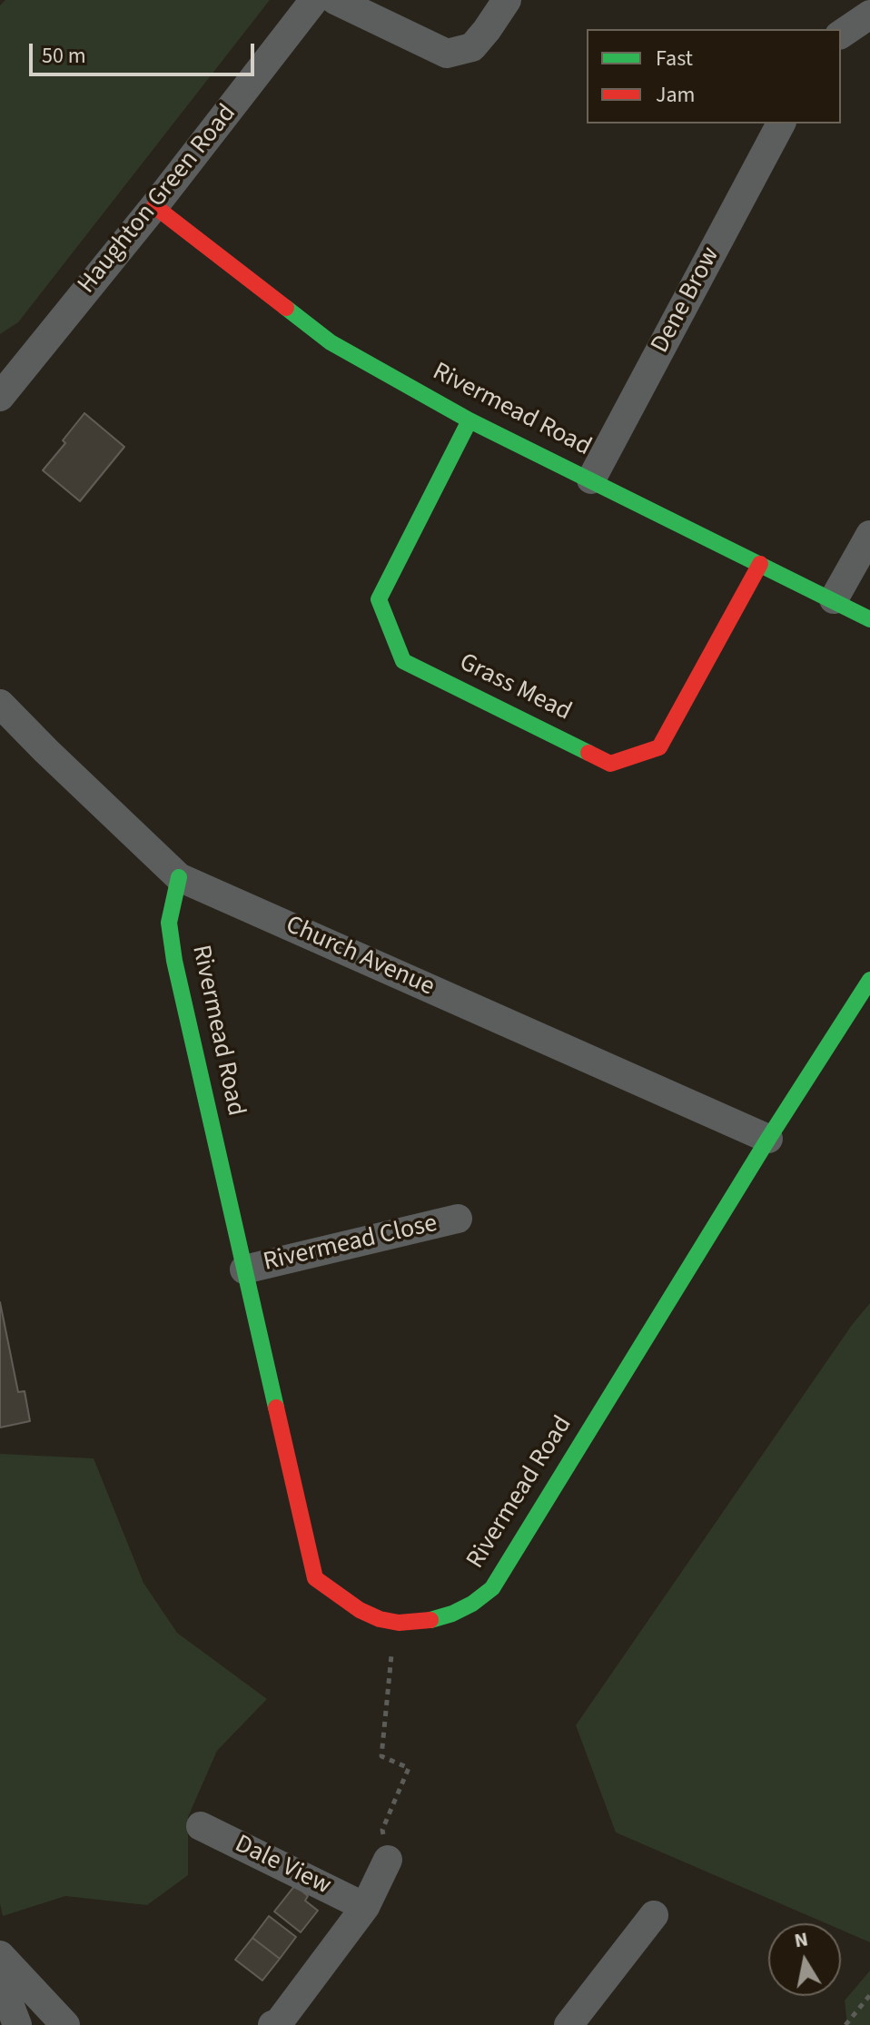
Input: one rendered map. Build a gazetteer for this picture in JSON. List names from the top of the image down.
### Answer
{
  "streets": {
    "street": [
      "Haughton Green Road",
      "Dene Brow",
      "Rivermead Road",
      "Grass Mead",
      "Church Avenue",
      "Rivermead Close",
      "Dale View"
    ]
  },
  "crossings": [
    ["Haughton Green Road", "Rivermead Road"],
    ["Dene Brow", "Rivermead Road"],
    ["Rivermead Road", "Grass Mead"],
    ["Rivermead Road", "Church Avenue"],
    ["Rivermead Road", "Rivermead Close"]
  ],
  "legend": ["Fast", "Jam"],
  "scale_bar": "50 m",
  "north": "top"
}
